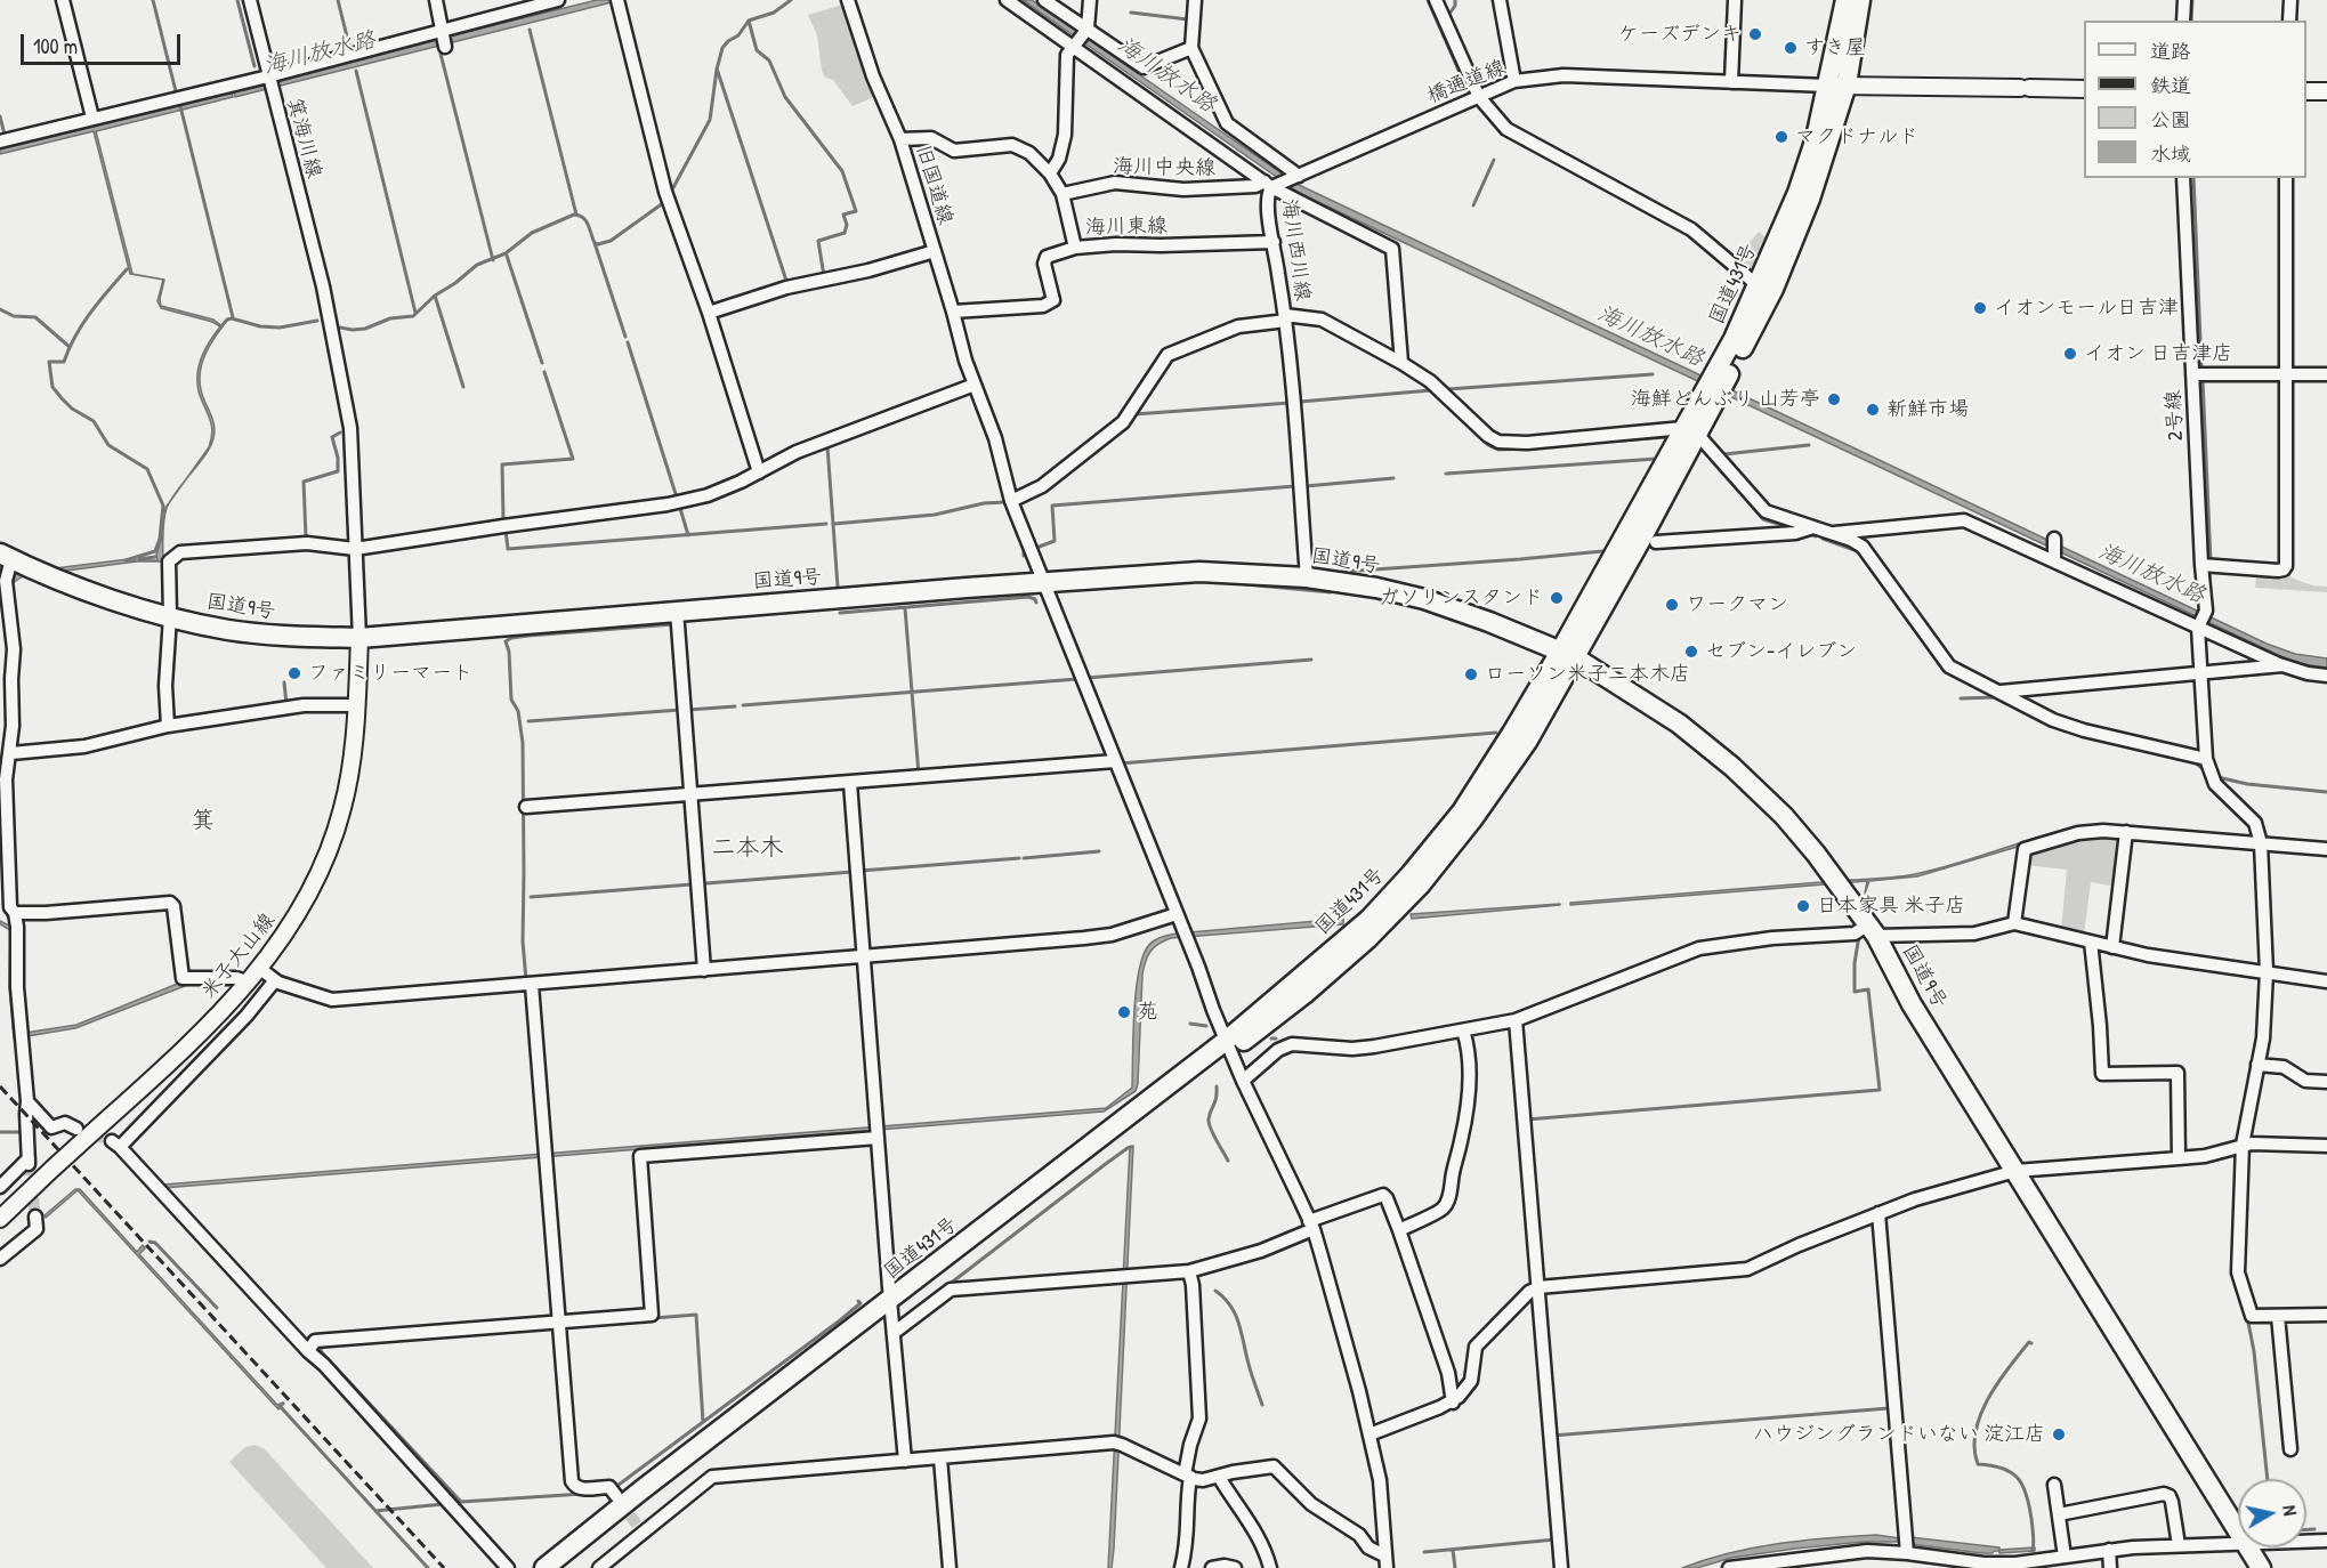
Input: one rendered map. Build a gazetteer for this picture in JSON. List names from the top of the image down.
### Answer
{
  "streets": {
    "highway": ["国道431号", "国道9号"],
    "main road": ["米子大山線"],
    "street": [
      "橋通道線",
      "箕海川線",
      "海川中央線",
      "旧国道線",
      "海川東線",
      "海川西川線",
      "2号線"
    ]
  },
  "crossings": [
    ["橋通道線", "海川中央線"],
    ["橋通道線", "海川西川線"],
    ["橋通道線", "国道431号"],
    ["箕海川線", "国道9号"],
    ["箕海川線", "米子大山線"],
    ["海川中央線", "海川西川線"],
    ["旧国道線", "海川東線"],
    ["旧国道線", "国道431号"],
    ["旧国道線", "国道9号"],
    ["海川東線", "海川西川線"],
    ["海川西川線", "国道9号"],
    ["国道431号", "国道9号"],
    ["国道9号", "米子大山線"]
  ],
  "districts": ["箕", "二本木"],
  "water": ["海川放水路"],
  "places": [
    "ケーズデンキ",
    "すき屋",
    "マクドナルド",
    "イオンモール日吉津",
    "イオン 日吉津店",
    "海鮮どんぶり 山芳亭",
    "新鮮市場",
    "ガソリンスタンド",
    "ワークマン",
    "セブン-イレブン",
    "ファミリーマート",
    "ローソン米子二本木店",
    "日本家具 米子店",
    "苑",
    "ハウジングランドいない 淀江店"
  ],
  "legend": [
    "道路",
    "鉄道",
    "公園",
    "水域"
  ],
  "scale_bar": "100 m",
  "north": "right"
}
